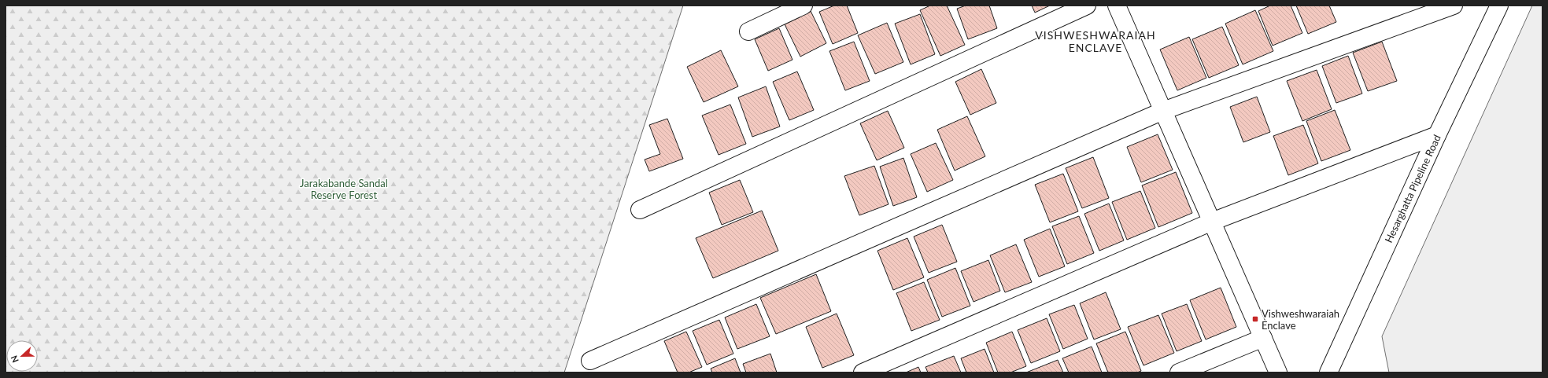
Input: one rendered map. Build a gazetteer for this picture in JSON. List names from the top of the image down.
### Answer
{
  "streets": {
    "street": ["Hesarghatta Pipeline Road"]
  },
  "districts": ["VISHWESHWARAIAH ENCLAVE"],
  "parks": ["Jarakabande Sandal Reserve Forest"],
  "places": {
    "transit": ["Vishweshwaraiah Enclave"]
  },
  "north": "left"
}
